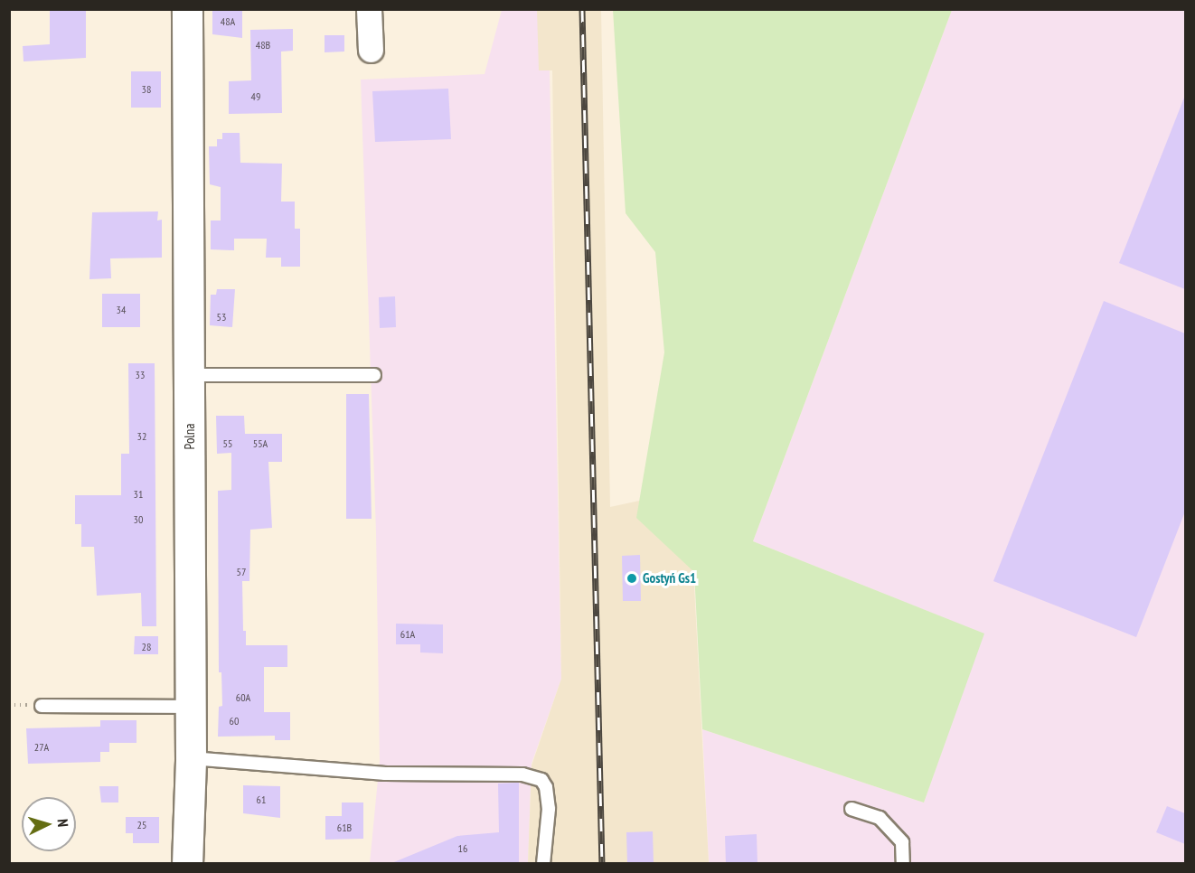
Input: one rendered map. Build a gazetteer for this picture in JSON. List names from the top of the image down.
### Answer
{
  "streets": {
    "street": ["Polna"]
  },
  "places": ["Gostyń Gs1"],
  "house_numbers": [
    "48A",
    "48B",
    "38",
    "49",
    "34",
    "53",
    "33",
    "32",
    "55",
    "55A",
    "31",
    "30",
    "57",
    "61A",
    "28",
    "60A",
    "60",
    "27A",
    "61",
    "25",
    "61B",
    "16"
  ],
  "north": "right"
}
